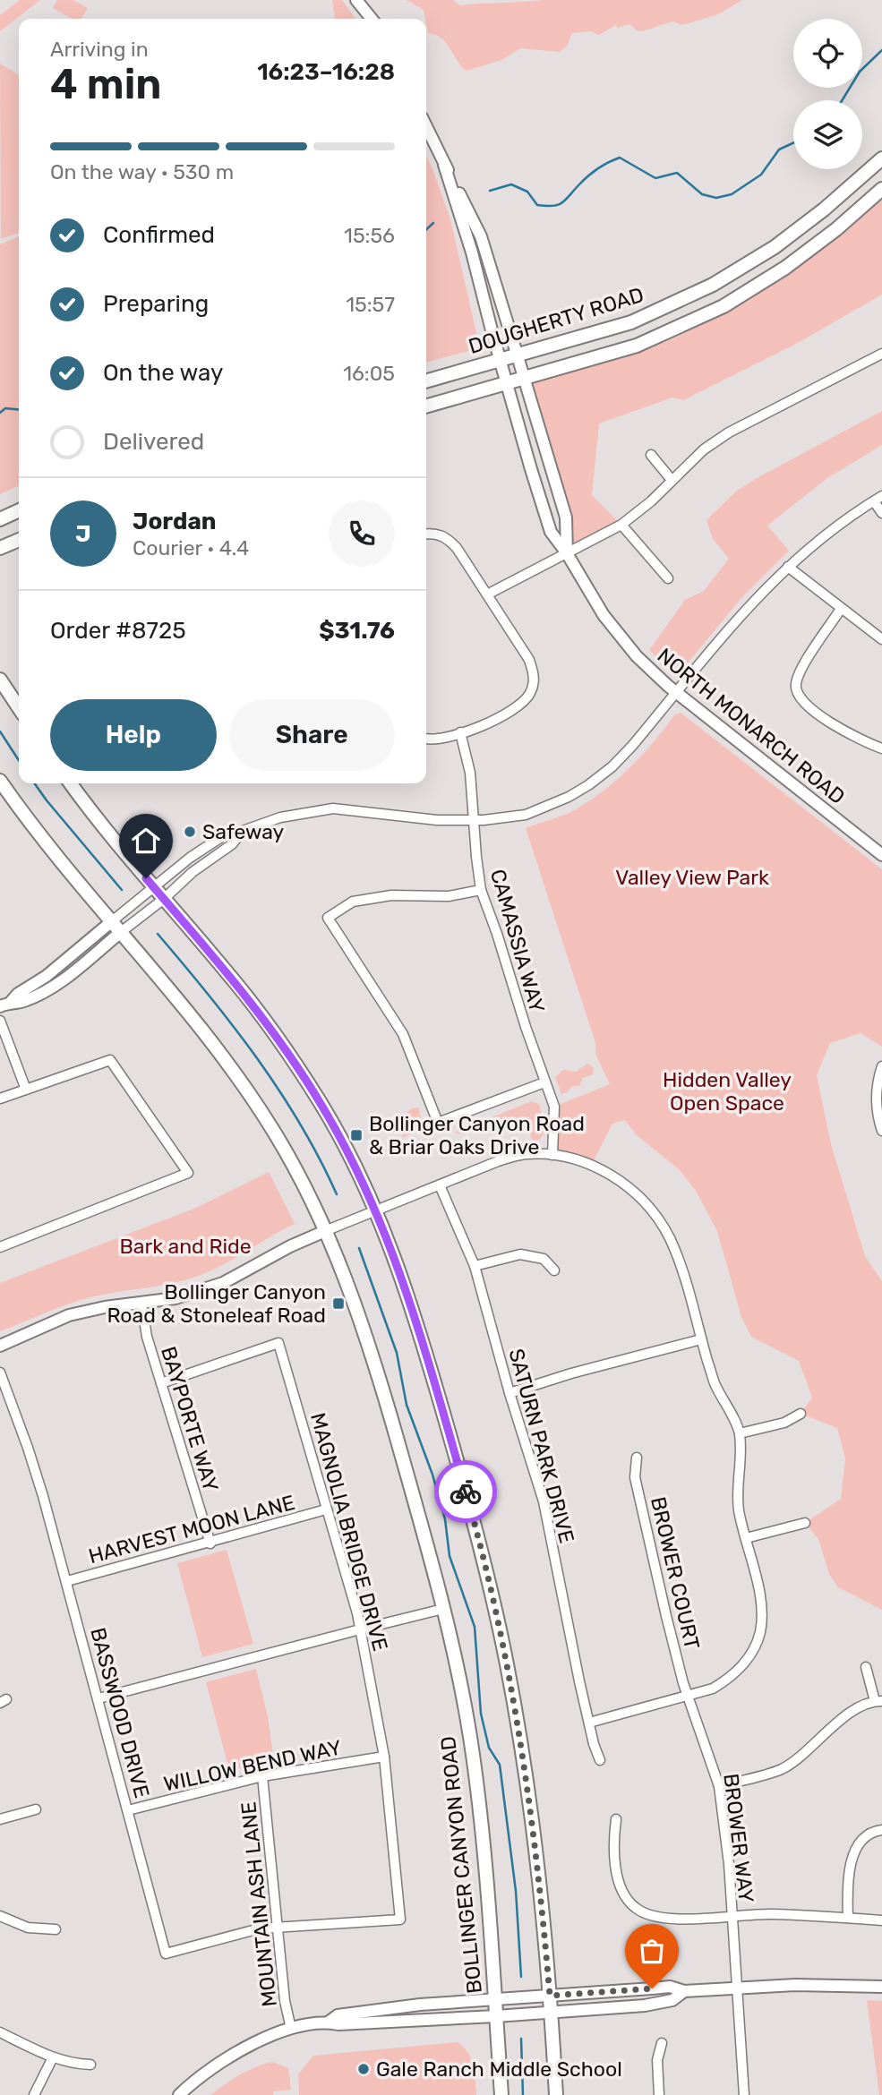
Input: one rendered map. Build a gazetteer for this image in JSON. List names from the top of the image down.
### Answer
{
  "streets": {
    "main road": ["DOUGHERTY ROAD", "BOLLINGER CANYON ROAD"],
    "street": [
      "NORTH MONARCH ROAD",
      "CAMASSIA WAY",
      "BAYPORTE WAY",
      "SATURN PARK DRIVE",
      "HARVEST MOON LANE",
      "MAGNOLIA BRIDGE DRIVE",
      "BROWER COURT",
      "BASSWOOD DRIVE",
      "WILLOW BEND WAY",
      "BROWER WAY",
      "MOUNTAIN ASH LANE"
    ]
  },
  "crossings": [
    ["DOUGHERTY ROAD", "NORTH MONARCH ROAD"],
    ["BAYPORTE WAY", "HARVEST MOON LANE"],
    ["BAYPORTE WAY", "MAGNOLIA BRIDGE DRIVE"],
    ["HARVEST MOON LANE", "MAGNOLIA BRIDGE DRIVE"],
    ["HARVEST MOON LANE", "BASSWOOD DRIVE"],
    ["MAGNOLIA BRIDGE DRIVE", "BASSWOOD DRIVE"],
    ["MAGNOLIA BRIDGE DRIVE", "WILLOW BEND WAY"],
    ["MAGNOLIA BRIDGE DRIVE", "MOUNTAIN ASH LANE"],
    ["BROWER COURT", "BROWER WAY"],
    ["BASSWOOD DRIVE", "WILLOW BEND WAY"],
    ["BASSWOOD DRIVE", "MOUNTAIN ASH LANE"],
    ["WILLOW BEND WAY", "MOUNTAIN ASH LANE"]
  ],
  "parks": ["Valley View Park", "Hidden Valley Open Space", "Bark and Ride"],
  "places": {
    "other": ["Safeway", "Gale Ranch Middle School"],
    "transit": ["Bollinger Canyon Road & Briar Oaks Drive", "Bollinger Canyon Road & Stoneleaf Road"]
  },
  "page": {
    "heading": ["4 min", "Arriving in", "16:23–16:28"],
    "panel": [
      "Jordan",
      "Courier · 4.4",
      "Order #8725",
      "$31.76"
    ],
    "bar": "On the way · 530 m",
    "list": [
      ["Confirmed", "15:56"],
      ["Preparing", "15:57"],
      ["On the way", "16:05"],
      "Delivered"
    ],
    "round": "J",
    "buttons": ["Help", "Share"]
  }
}
